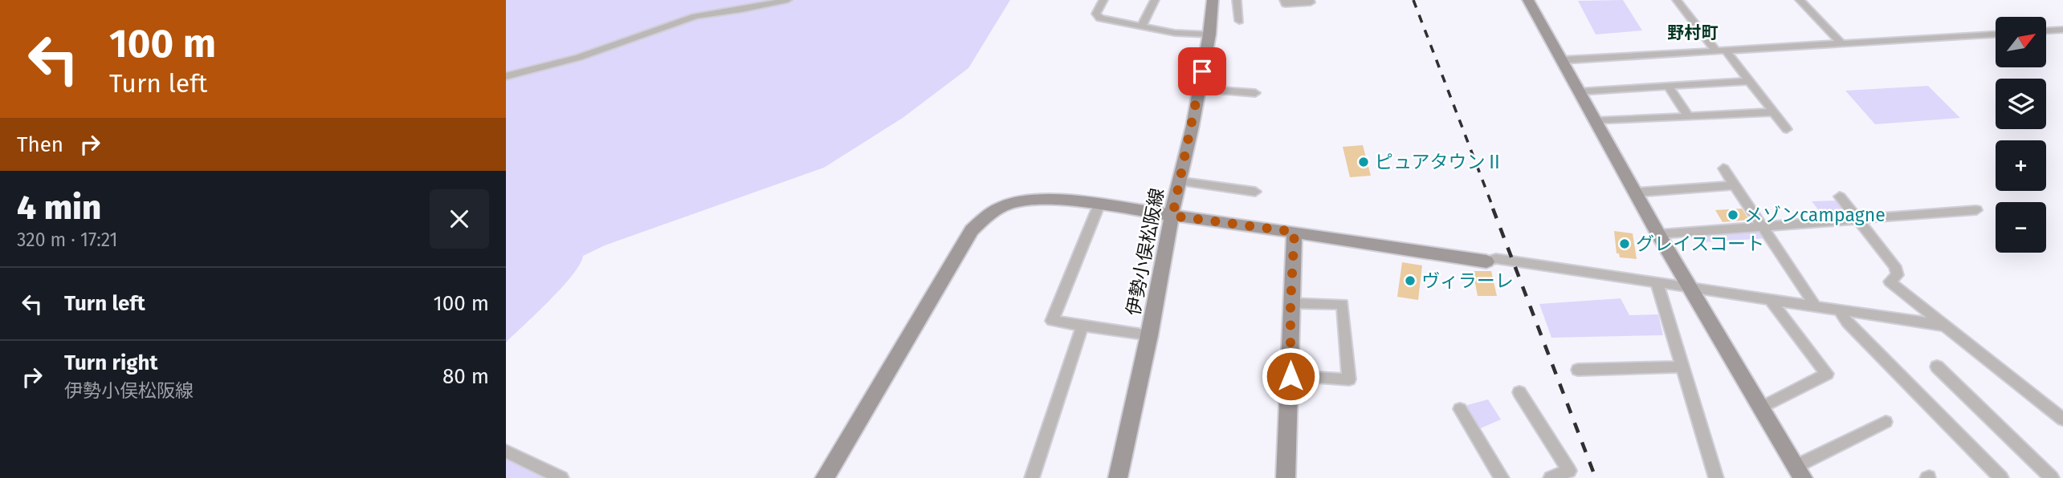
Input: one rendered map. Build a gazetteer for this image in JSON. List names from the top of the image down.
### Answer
{
  "streets": {
    "street": ["伊勢小俣松阪線"]
  },
  "districts": ["野村町"],
  "places": [
    "ピュアタウンⅡ",
    "メゾンcampagne",
    "グレイスコート",
    "ヴィラーレ"
  ],
  "north": "top right",
  "page": {
    "turn": ["100 m", "Turn left"],
    "map_buttons": ["+", "−"],
    "then": "Then",
    "heading": ["4 min", "320 m · 17:21"],
    "list": [
      {
        "name": "Turn left",
        "value": "100 m"
      },
      {
        "name": "Turn right",
        "note": "伊勢小俣松阪線",
        "value": "80 m"
      }
    ]
  }
}
